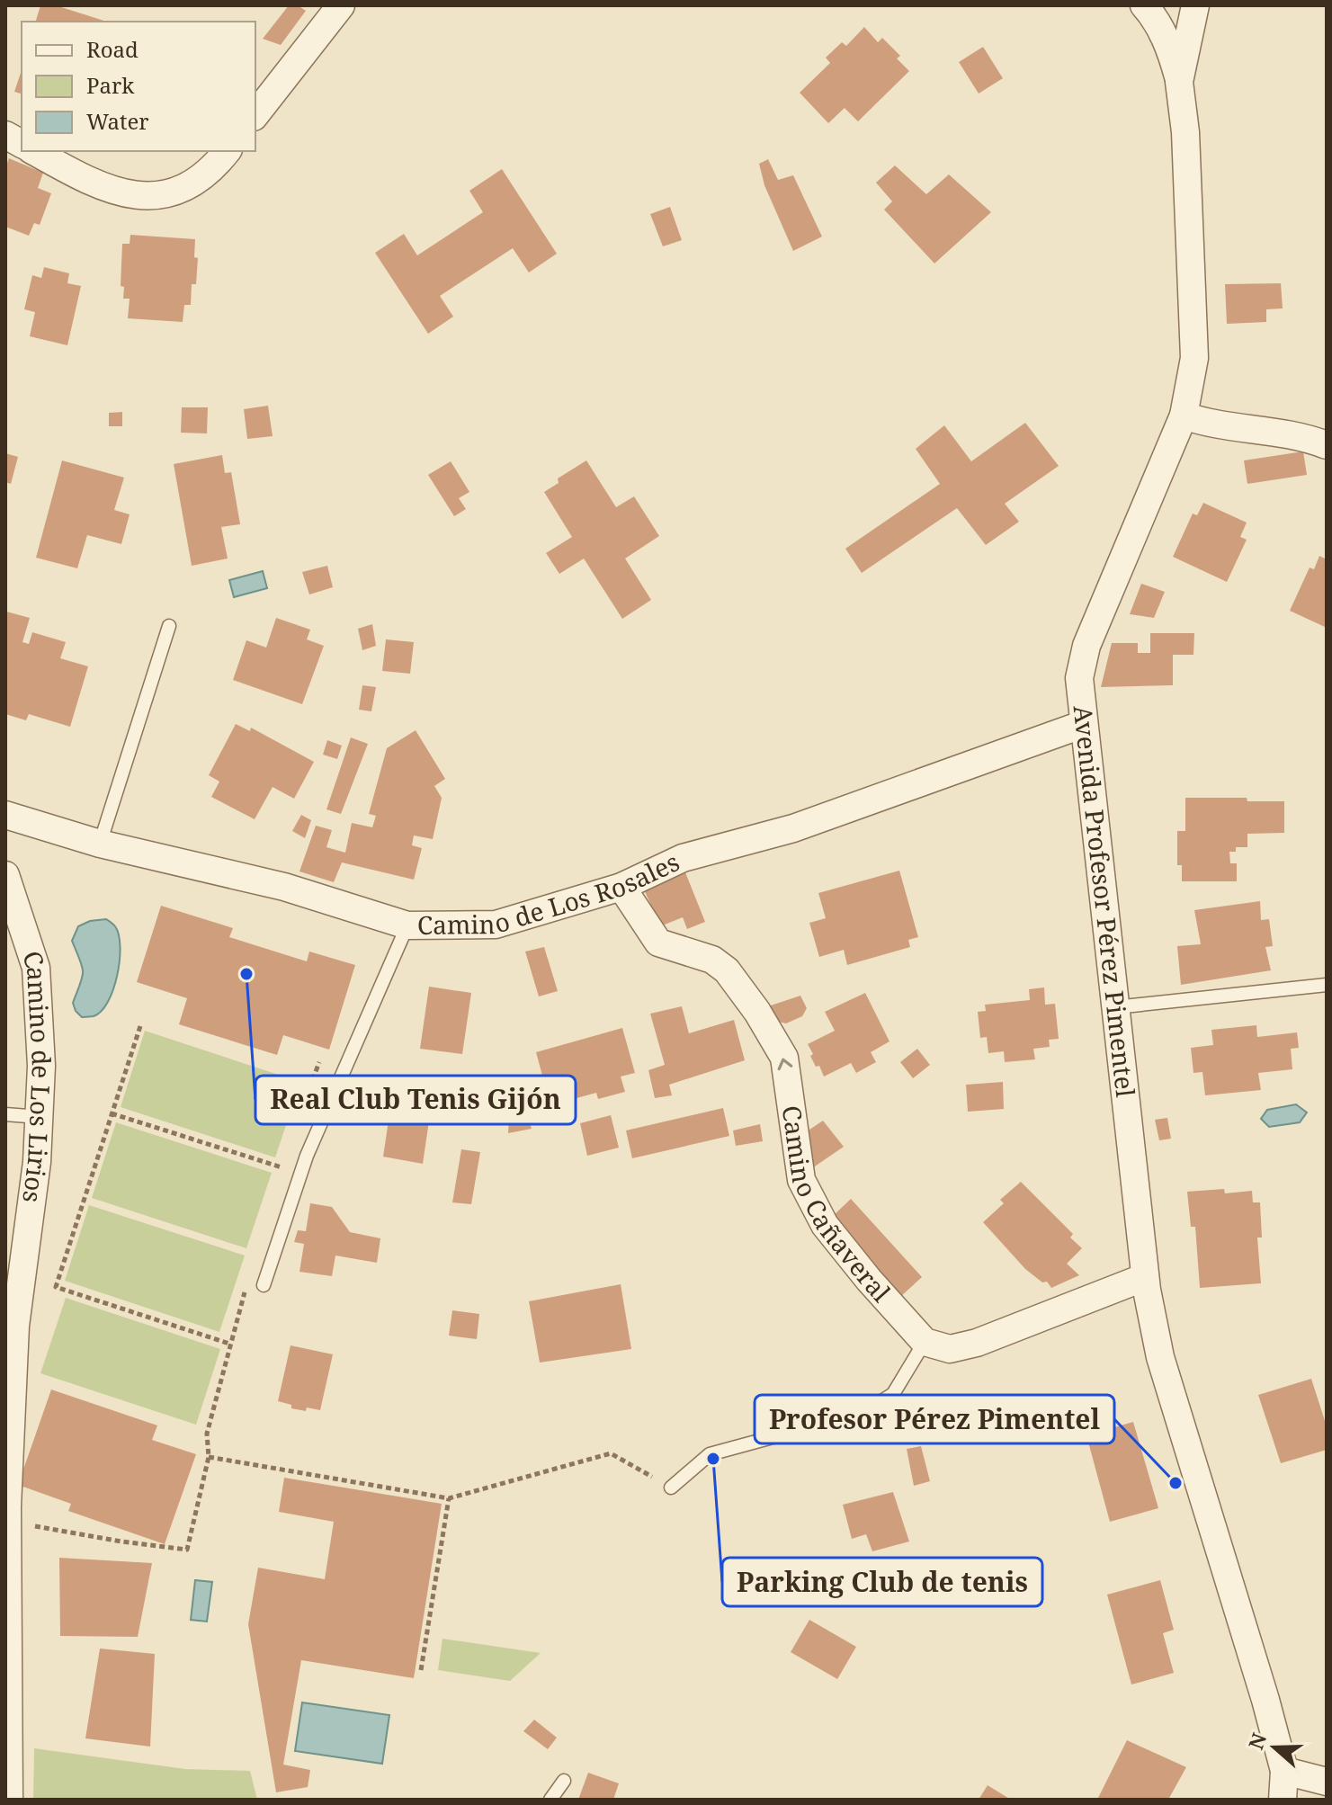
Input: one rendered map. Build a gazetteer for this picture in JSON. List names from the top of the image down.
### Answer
{
  "streets": {
    "street": [
      "Camino de Los Rosales",
      "Avenida Profesor Pérez Pimentel",
      "Camino de Los Lirios",
      "Camino Cañaveral"
    ]
  },
  "crossings": [
    ["Camino de Los Rosales", "Avenida Profesor Pérez Pimentel"],
    ["Camino de Los Rosales", "Camino Cañaveral"]
  ],
  "one_way": ["Camino Cañaveral"],
  "places": ["Real Club Tenis Gijón", "Parking Club de tenis", "Profesor Pérez Pimentel"],
  "legend": ["Road", "Park", "Water"],
  "north": "left"
}
